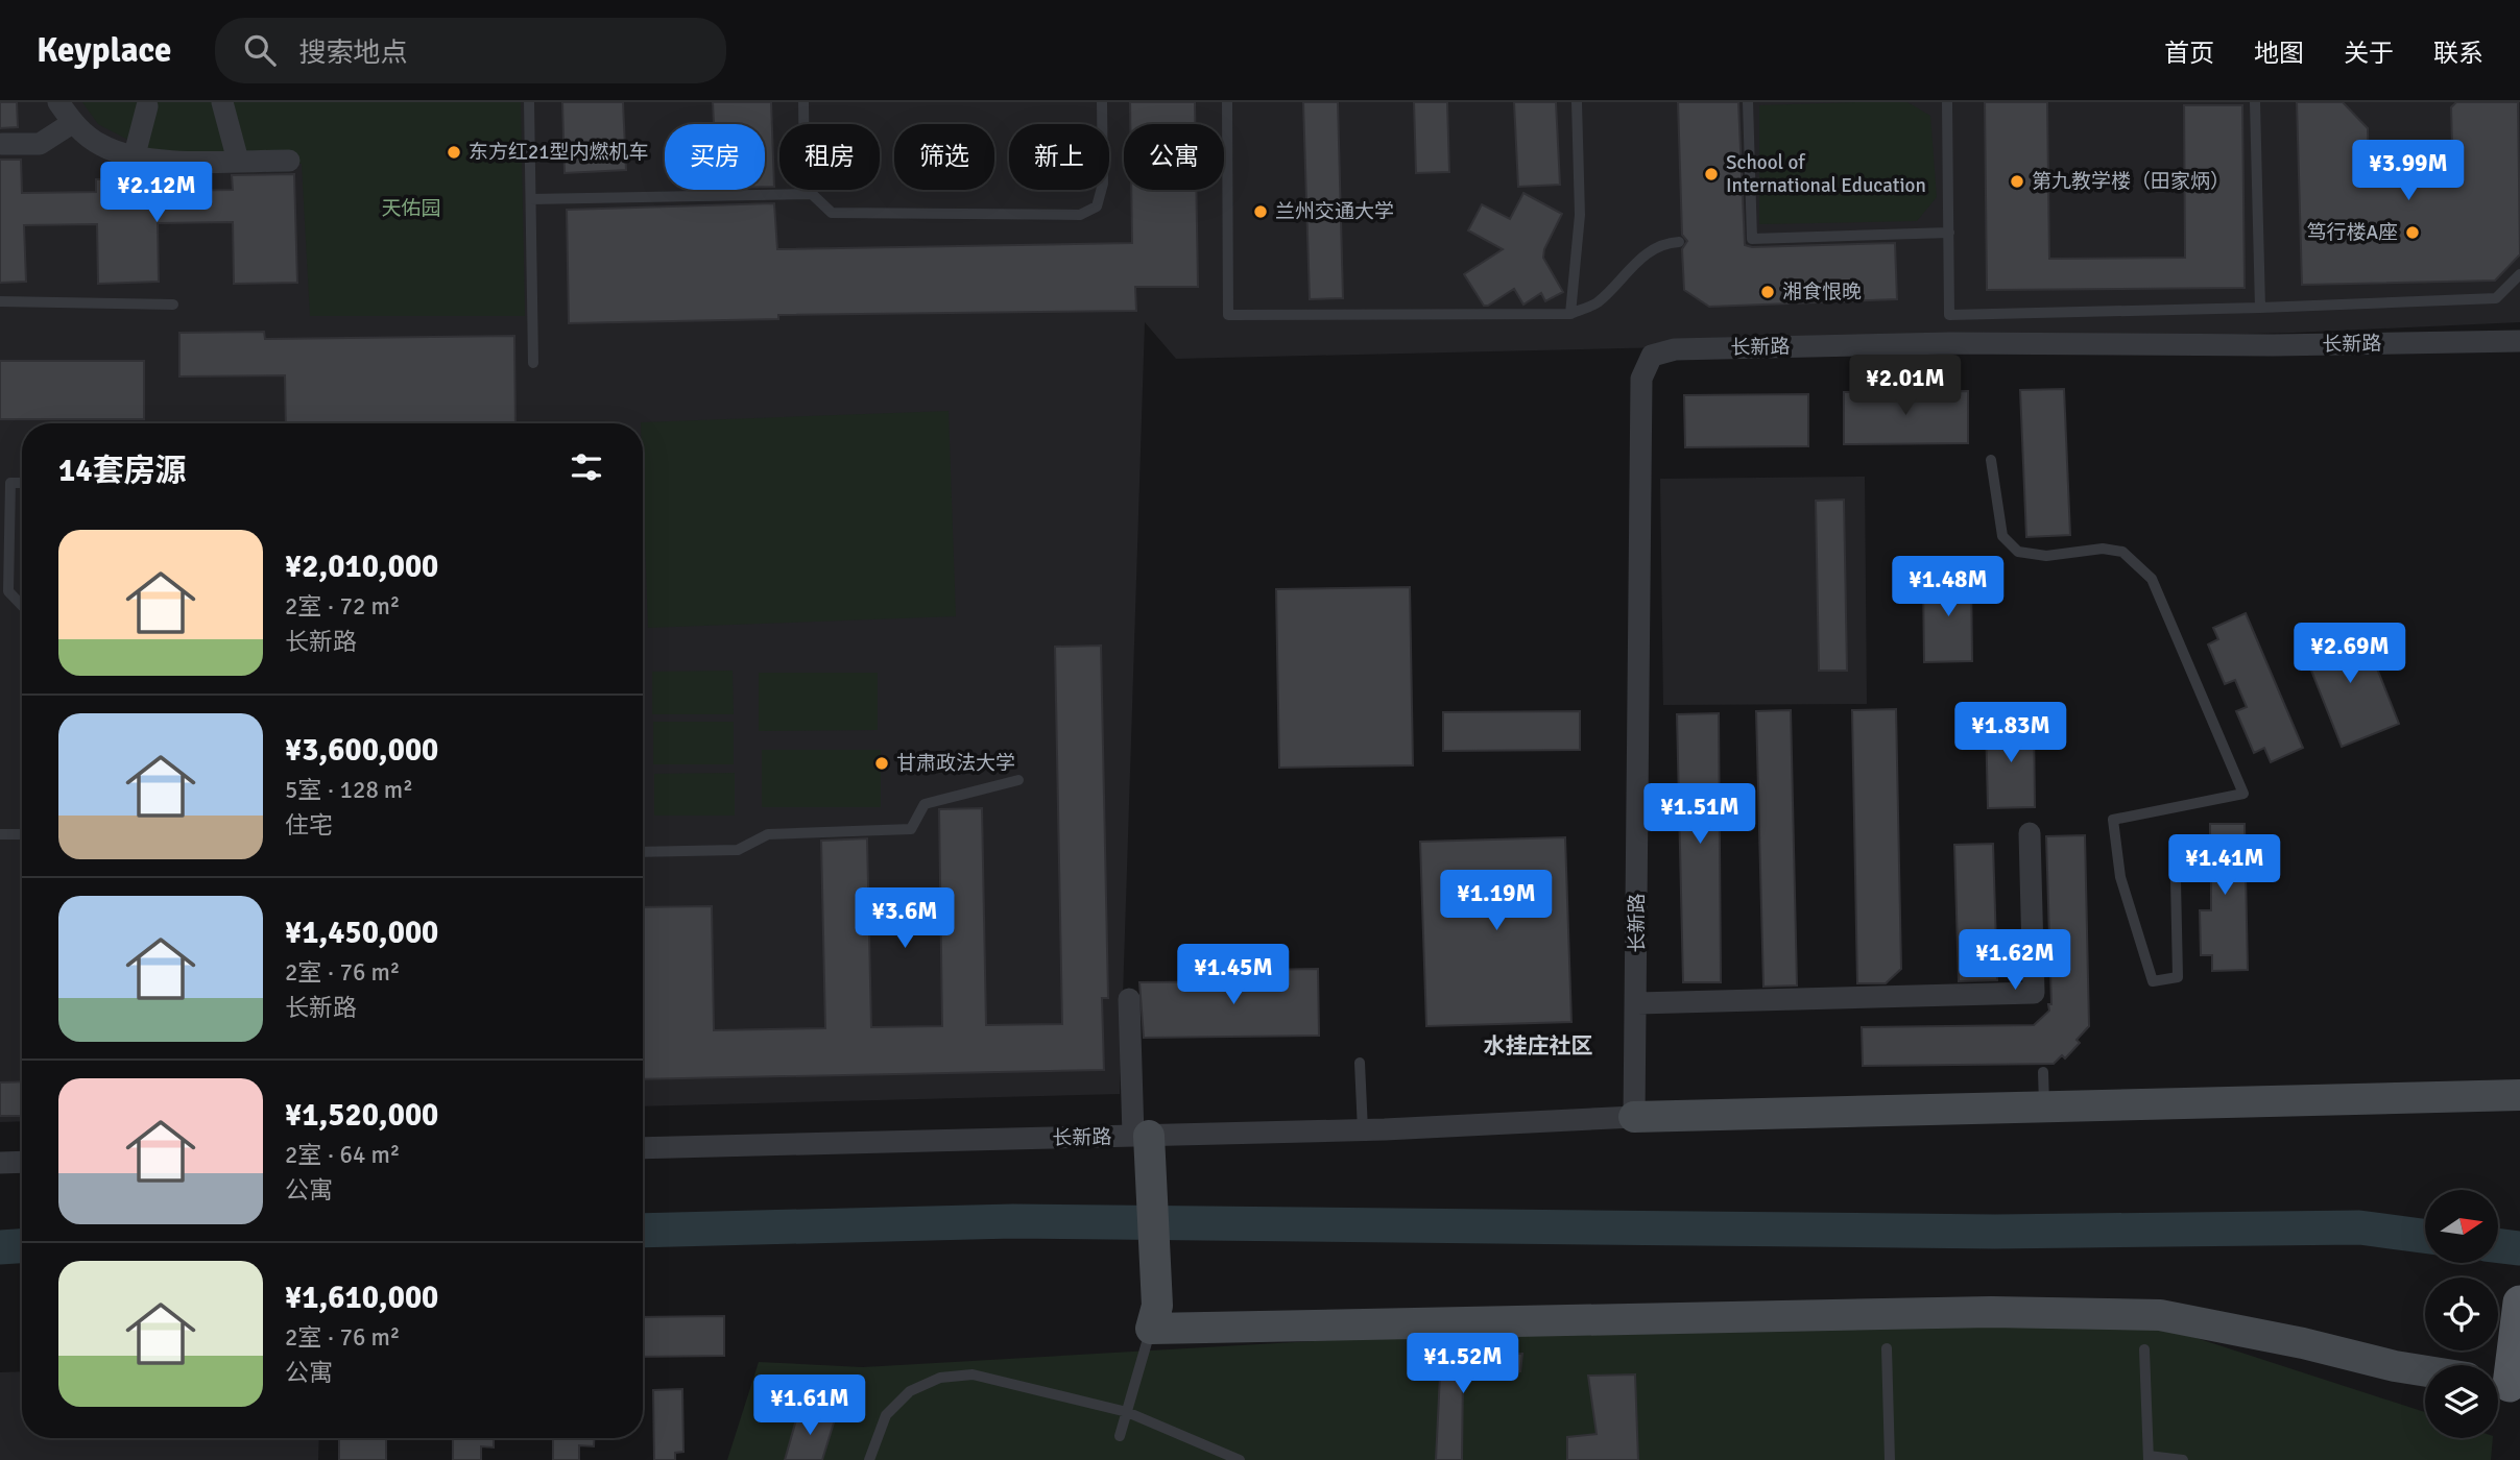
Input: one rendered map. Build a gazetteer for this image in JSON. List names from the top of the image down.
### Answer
{
  "streets": {
    "street": ["长新路"]
  },
  "districts": ["水挂庄社区"],
  "parks": ["天佑园"],
  "places": [
    "东方红21型内燃机车",
    "School of International Education",
    "第九教学楼（田家炳）",
    "兰州交通大学",
    "笃行楼A座",
    "湘食恨晚",
    "甘肃政法大学"
  ],
  "north": "right",
  "page": {
    "header": "Keyplace",
    "search": "搜索地点",
    "nav": [
      "首页",
      "地图",
      "关于",
      "联系"
    ],
    "chip": [
      "买房",
      "租房",
      "筛选",
      "新上",
      "公寓"
    ],
    "price": [
      "¥3.99M",
      "¥2.12M",
      "¥2.01M",
      "¥1.48M",
      "¥2.69M",
      "¥1.83M",
      "¥1.51M",
      "¥1.41M",
      "¥1.19M",
      "¥3.6M",
      "¥1.62M",
      "¥1.45M",
      "¥1.52M",
      "¥1.61M"
    ],
    "heading": "14套房源",
    "list": [
      {
        "name": "¥2,010,000",
        "note": "2室 · 72 m² · 长新路"
      },
      {
        "name": "¥3,600,000",
        "note": "5室 · 128 m² · 住宅"
      },
      {
        "name": "¥1,450,000",
        "note": "2室 · 76 m² · 长新路"
      },
      {
        "name": "¥1,520,000",
        "note": "2室 · 64 m² · 公寓"
      },
      {
        "name": "¥1,610,000",
        "note": "2室 · 76 m² · 公寓"
      }
    ]
  }
}
